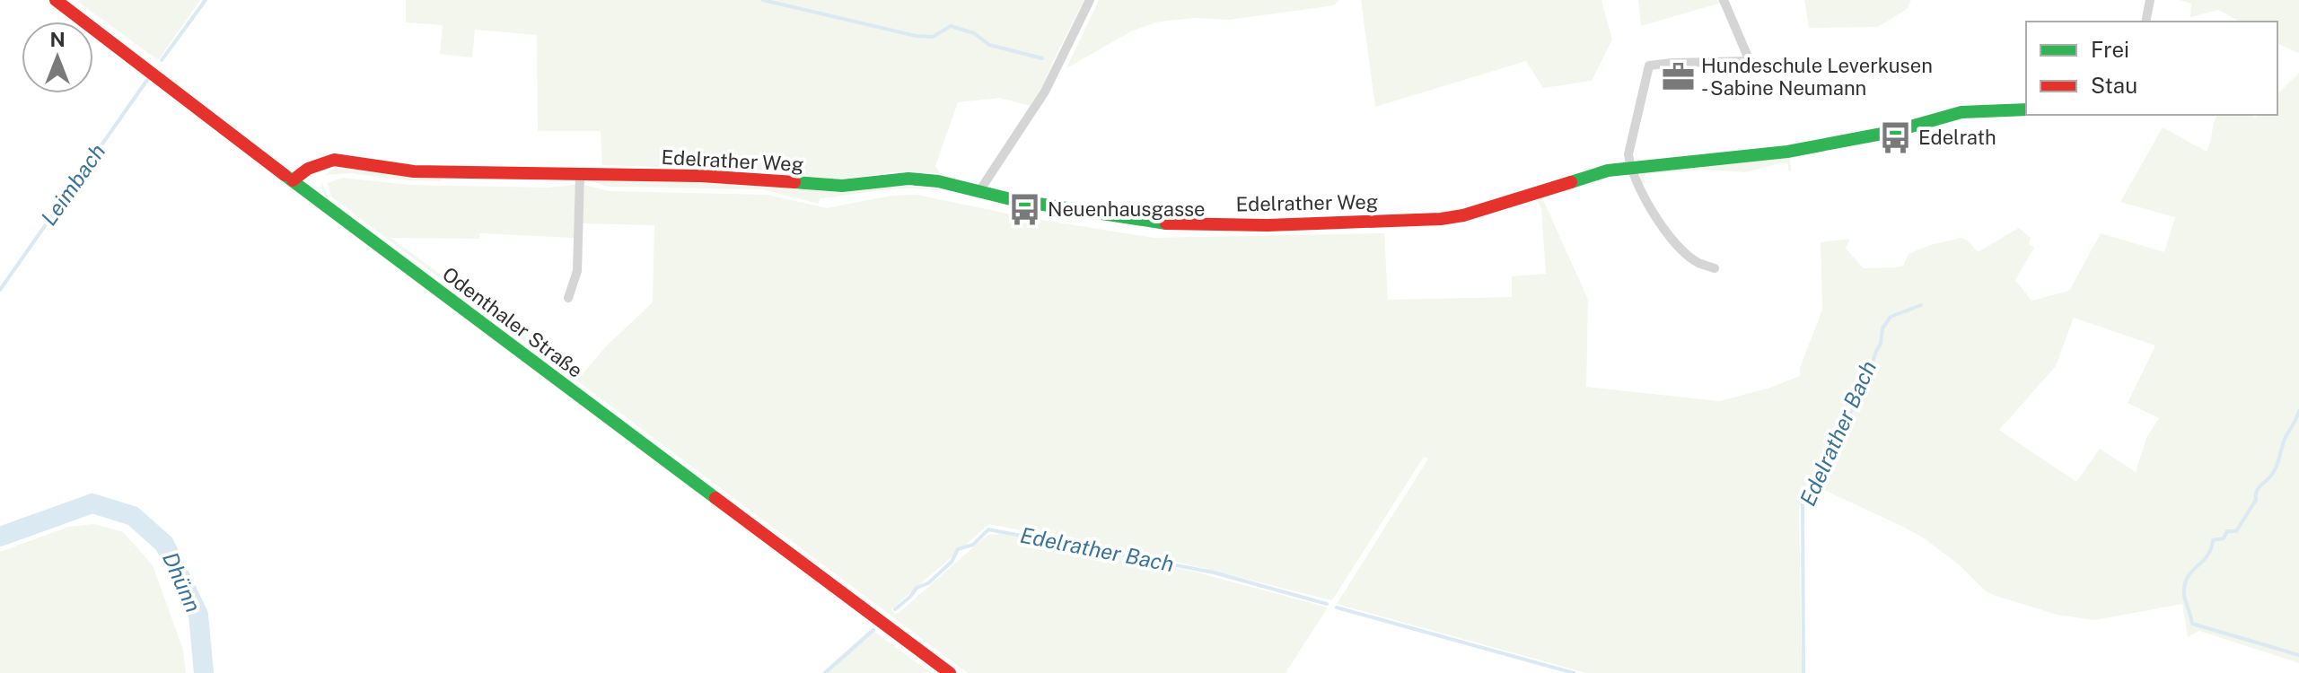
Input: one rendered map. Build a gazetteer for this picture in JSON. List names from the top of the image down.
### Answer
{
  "streets": {
    "street": ["Edelrather Weg", "Odenthaler Straße"]
  },
  "crossings": [
    ["Edelrather Weg", "Odenthaler Straße"]
  ],
  "water": ["Leimbach", "Edelrather Bach", "Dhünn"],
  "places": {
    "office": ["Hundeschule Leverkusen - Sabine Neumann"],
    "bus stop": ["Edelrath", "Neuenhausgasse"]
  },
  "legend": ["Frei", "Stau"],
  "north": "top"
}
